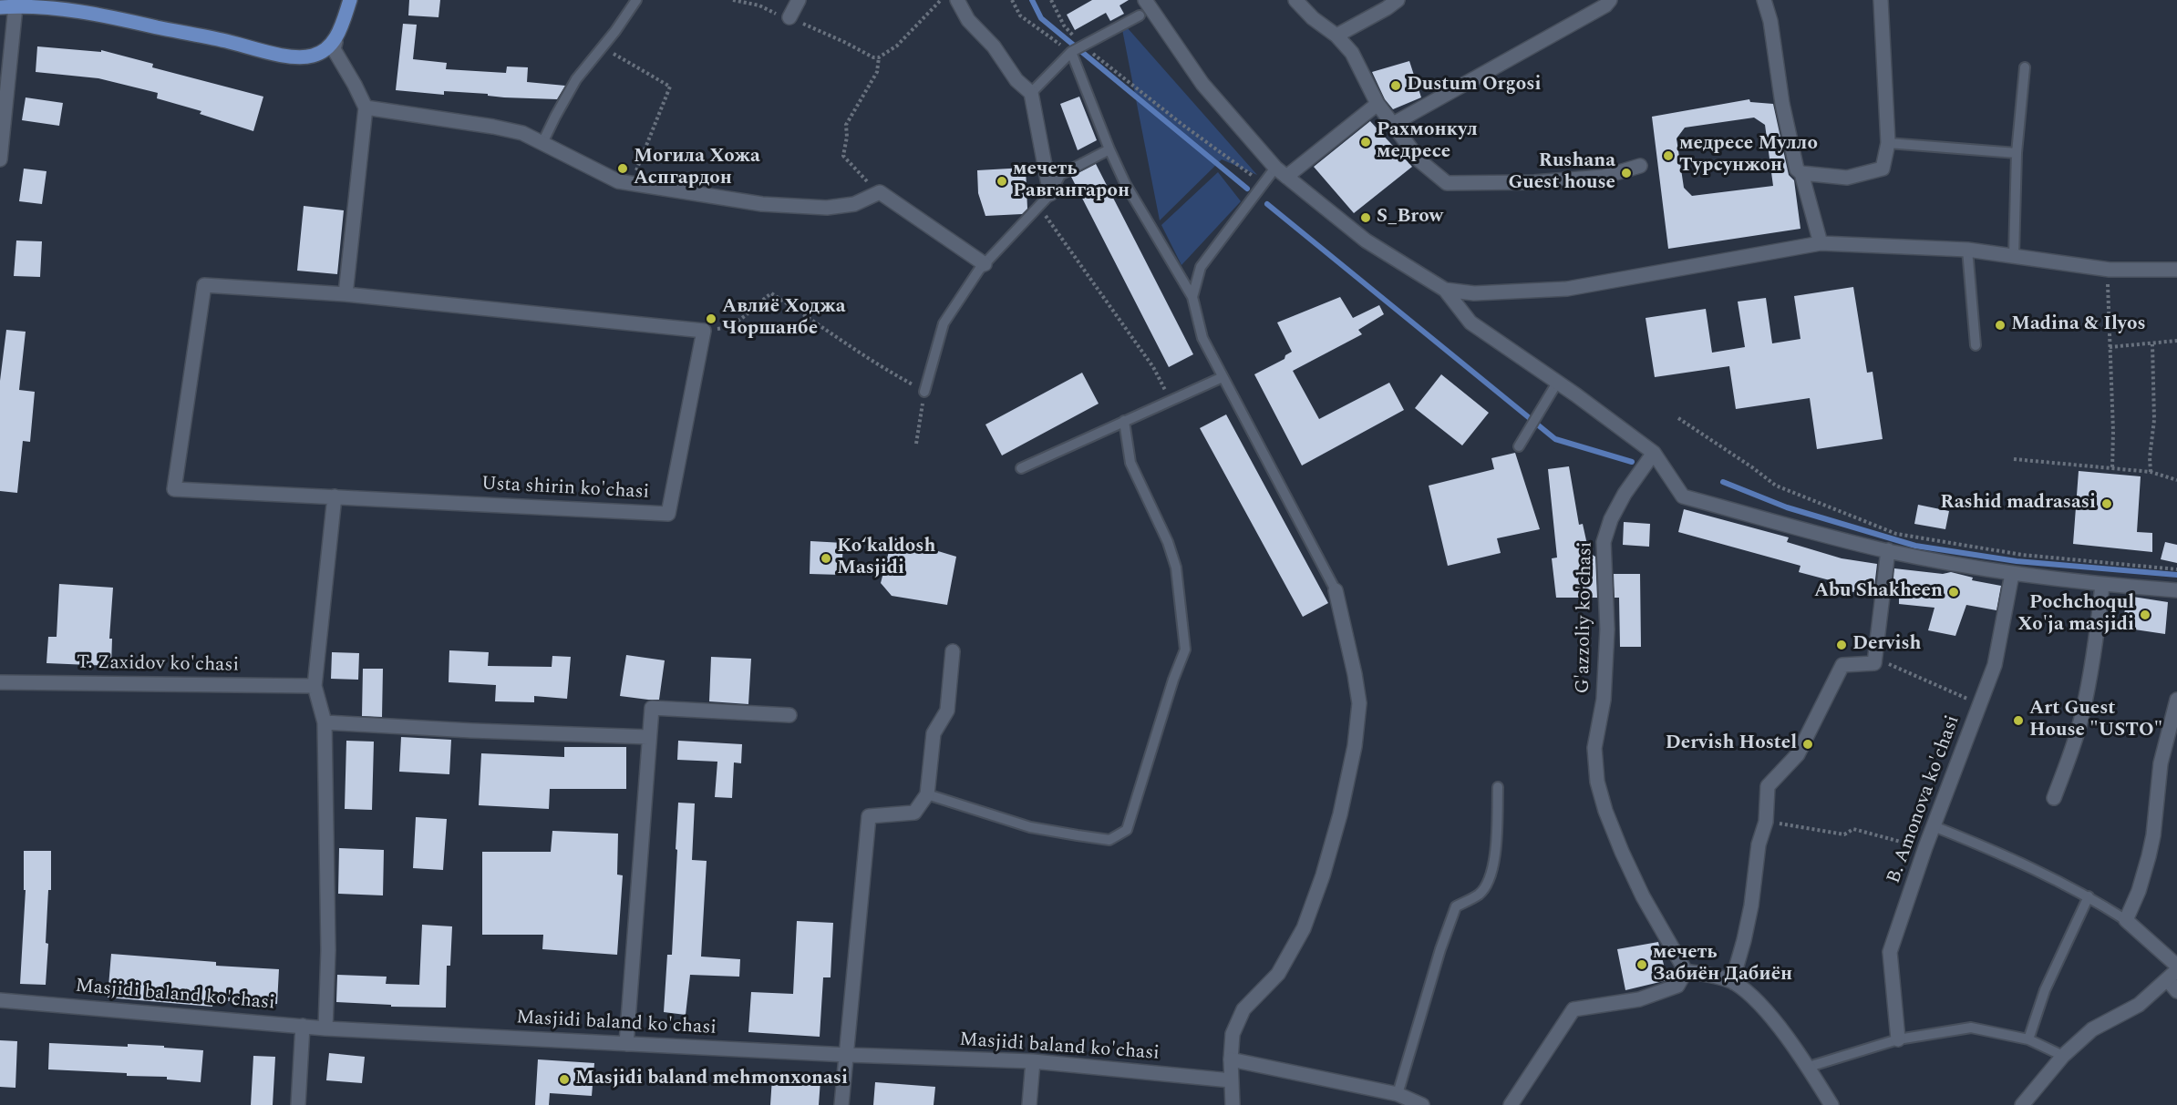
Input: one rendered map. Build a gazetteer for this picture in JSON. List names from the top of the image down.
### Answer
{
  "streets": {
    "street": [
      "Usta shirin ko'chasi",
      "G'azzoliy ko'chasi",
      "T. Zaxidov ko'chasi",
      "B. Amonova ko'chasi",
      "Masjidi baland ko'chasi"
    ]
  },
  "places": [
    "Dustum Orgosi",
    "Рахмонкул медресе",
    "медресе Мулло Турсунжон",
    "Могила Хожа Аспгардон",
    "Rushana Guest house",
    "мечеть Равгангарон",
    "S_Brow",
    "Авлиё Ходжа Чоршанбе",
    "Madina & Ilyos",
    "Rashid madrasasi",
    "Koʻkaldosh Masjidi",
    "Abu Shakheen",
    "Pochchoqul Xo'ja masjidi",
    "Dervish",
    "Art Guest House \"USTO\"",
    "Dervish Hostel",
    "мечеть Забиён Дабиён",
    "Masjidi baland mehmonxonasi"
  ]
}
